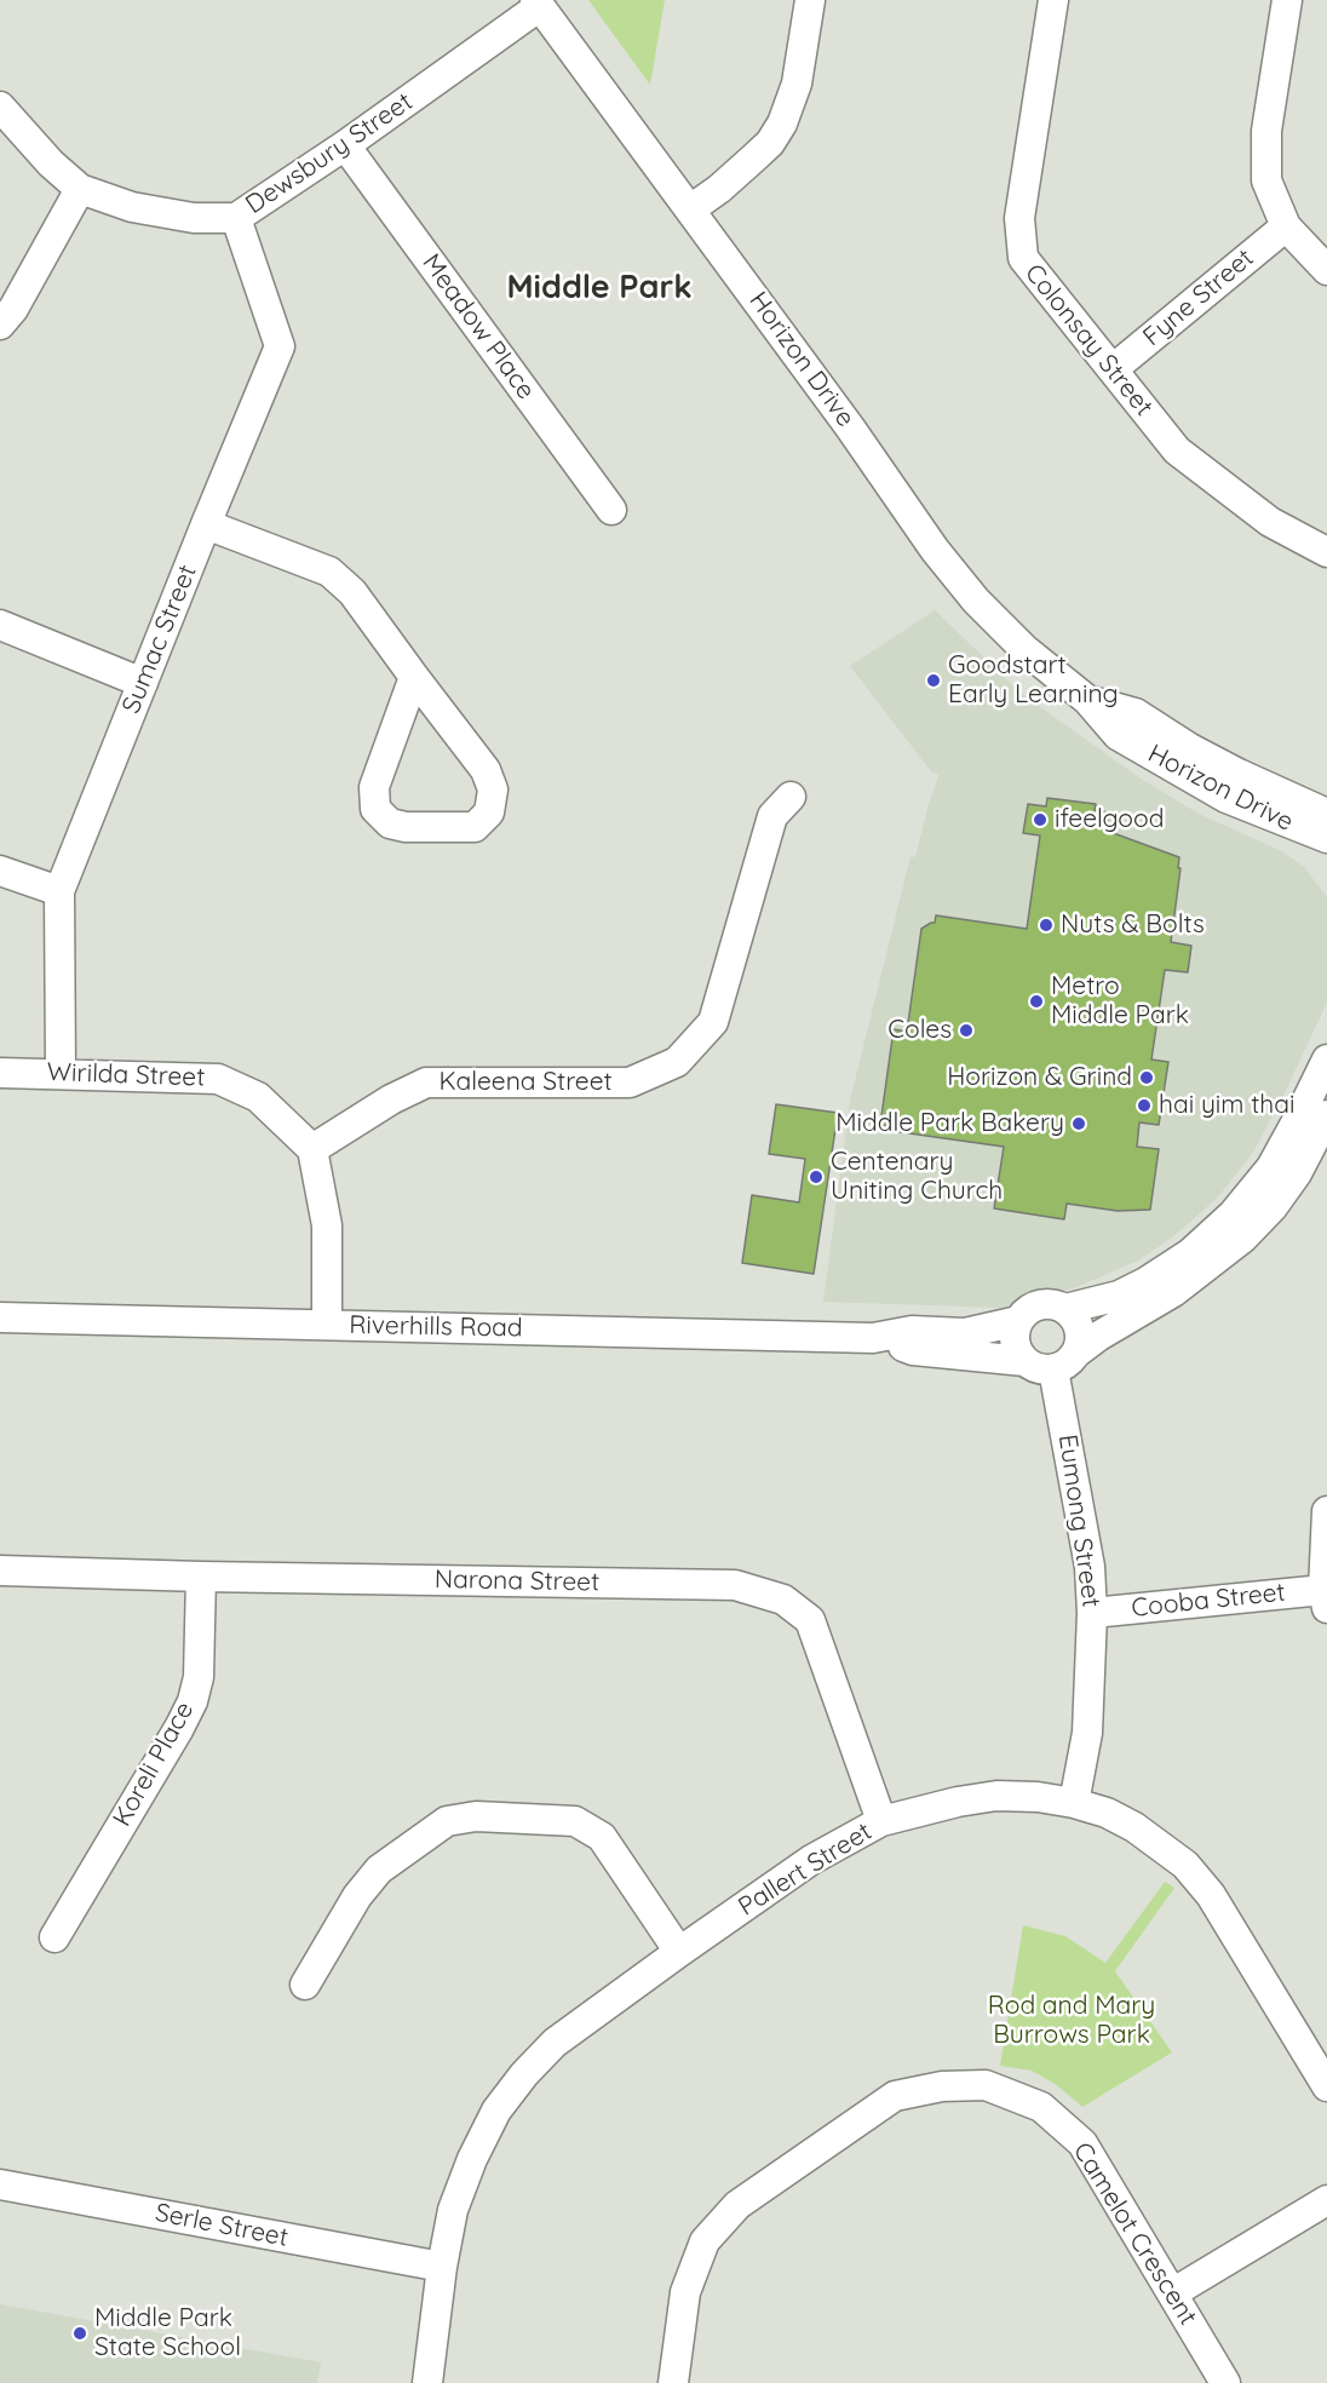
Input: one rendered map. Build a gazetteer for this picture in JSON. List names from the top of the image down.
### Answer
{
  "streets": {
    "street": [
      "Dewsbury Street",
      "Fyne Street",
      "Meadow Place",
      "Colonsay Street",
      "Horizon Drive",
      "Sumac Street",
      "Wirilda Street",
      "Kaleena Street",
      "Riverhills Road",
      "Eumong Street",
      "Narona Street",
      "Cooba Street",
      "Koreli Place",
      "Pallert Street",
      "Serle Street",
      "Camelot Crescent"
    ]
  },
  "crossings": [
    ["Dewsbury Street", "Meadow Place"],
    ["Dewsbury Street", "Horizon Drive"],
    ["Dewsbury Street", "Sumac Street"],
    ["Fyne Street", "Colonsay Street"],
    ["Sumac Street", "Wirilda Street"],
    ["Wirilda Street", "Kaleena Street"],
    ["Riverhills Road", "Eumong Street"],
    ["Eumong Street", "Cooba Street"],
    ["Eumong Street", "Pallert Street"],
    ["Narona Street", "Koreli Place"],
    ["Narona Street", "Pallert Street"],
    ["Pallert Street", "Serle Street"]
  ],
  "districts": ["Middle Park"],
  "parks": ["Rod and Mary Burrows Park"],
  "places": [
    "Goodstart Early Learning",
    "ifeelgood",
    "Nuts & Bolts",
    "Metro Middle Park",
    "Coles",
    "Horizon & Grind",
    "hai yim thai",
    "Middle Park Bakery",
    "Centenary Uniting Church",
    "Middle Park State School"
  ]
}
